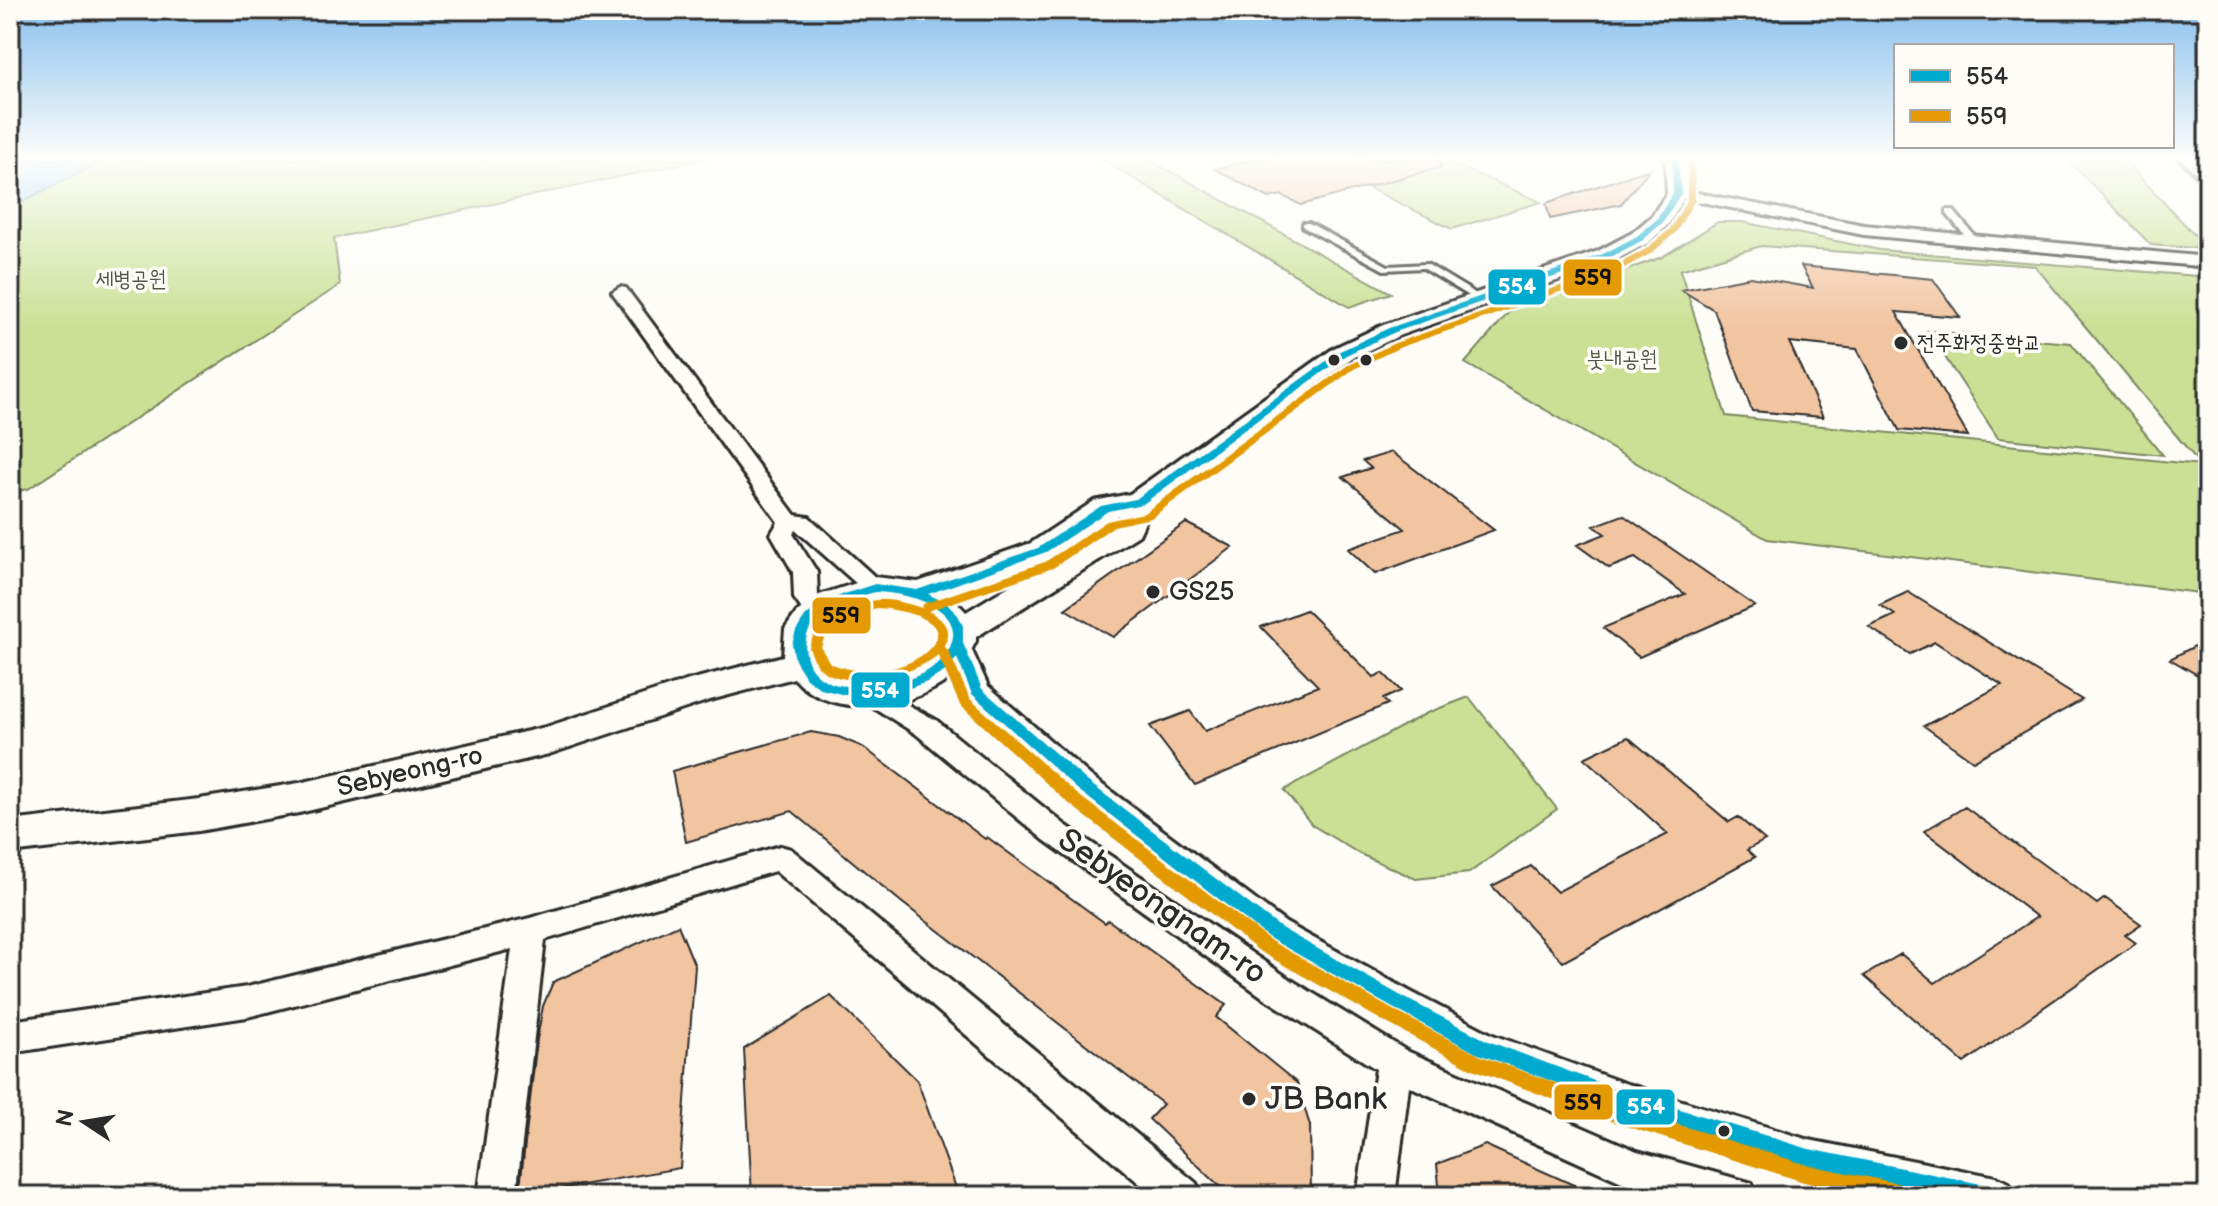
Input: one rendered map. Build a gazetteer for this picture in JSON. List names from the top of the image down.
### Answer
{
  "streets": {
    "street": ["Sebyeong-ro", "Sebyeongnam-ro"]
  },
  "crossings": [
    ["Sebyeong-ro", "Sebyeongnam-ro"]
  ],
  "parks": ["세병공원", "붓내공원"],
  "places": ["전주화정중학교", "GS25", "JB Bank"],
  "lines": ["transit line 554", "transit line 559"],
  "legend": ["554", "559"],
  "north": "left"
}
